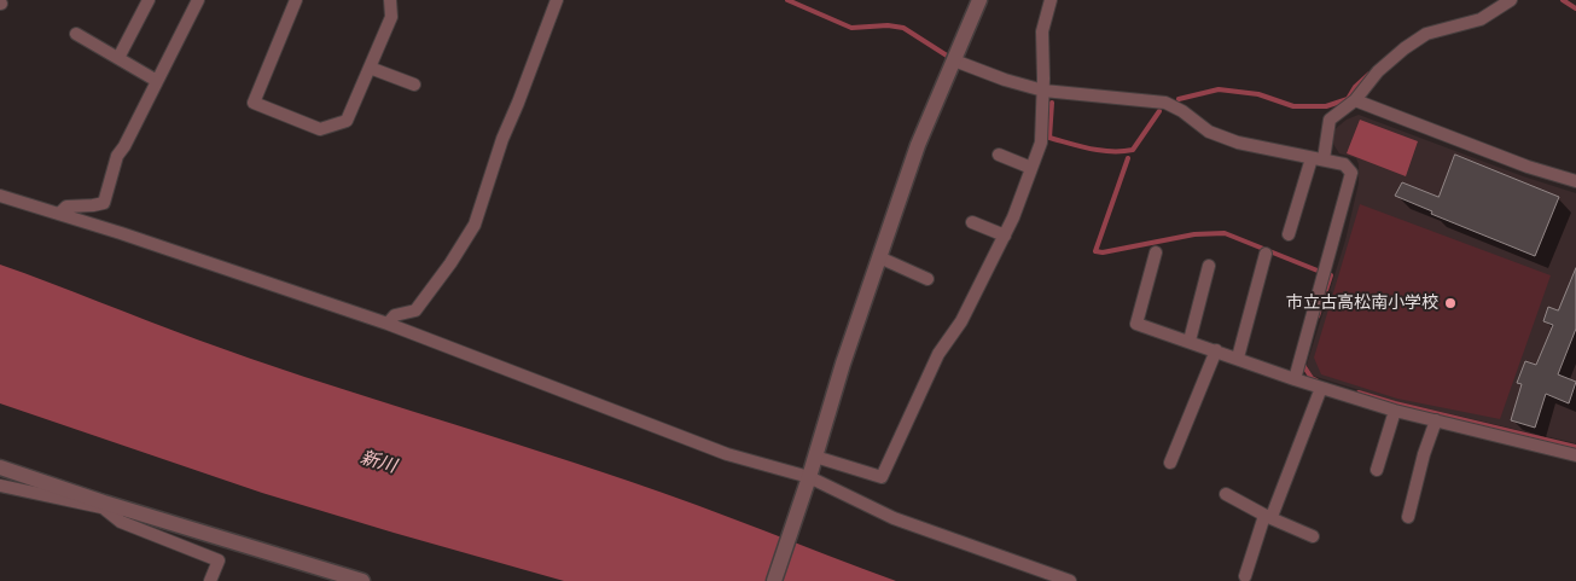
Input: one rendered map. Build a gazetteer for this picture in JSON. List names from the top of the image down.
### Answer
{
  "water": ["新川"],
  "places": ["市立古高松南小学校"]
}
